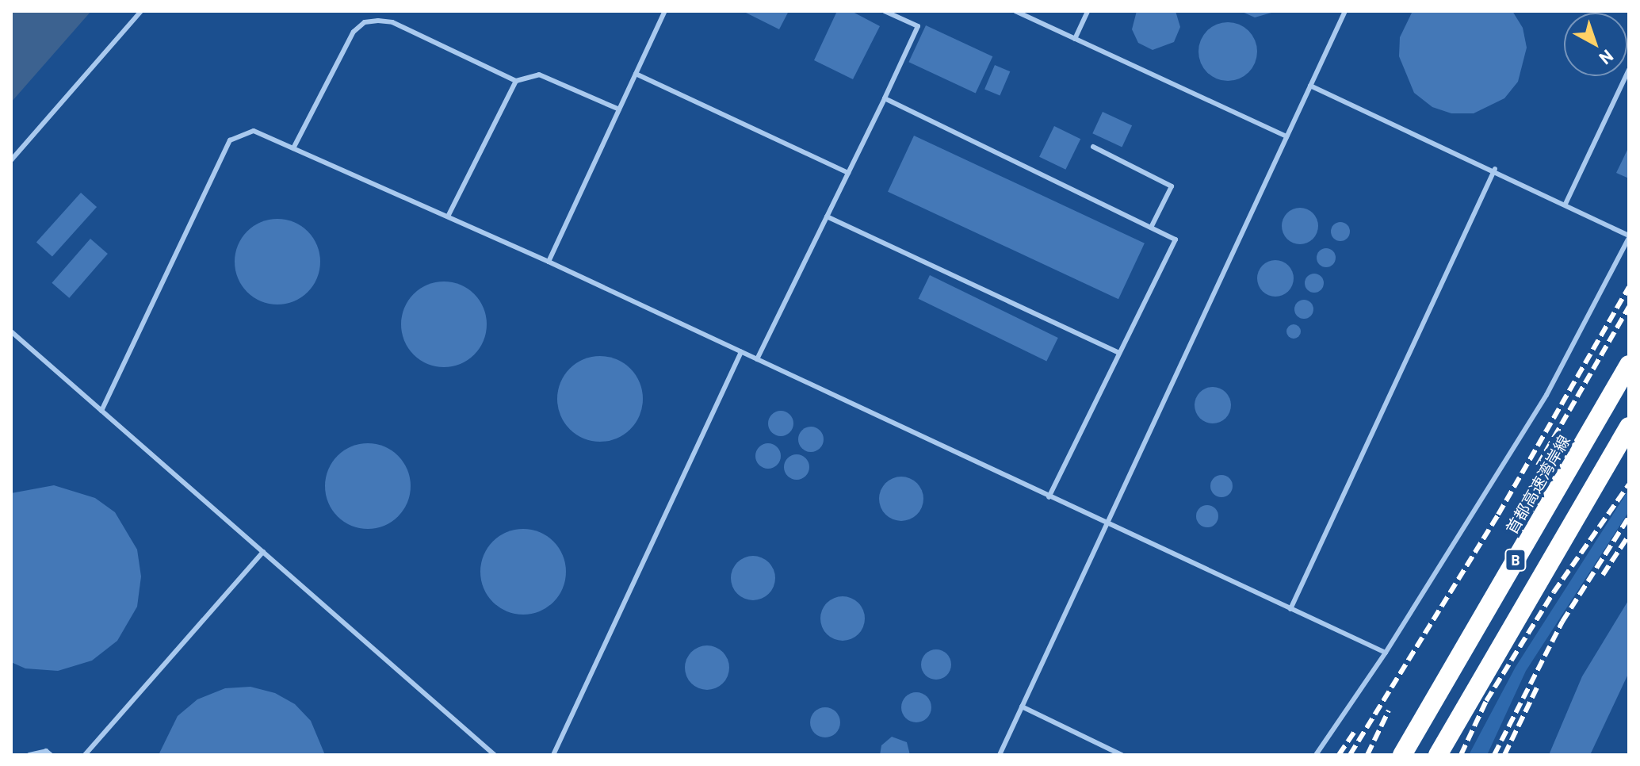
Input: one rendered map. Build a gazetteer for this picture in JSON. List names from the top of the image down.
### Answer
{
  "streets": {
    "highway": ["首都高速湾岸線", "B"]
  },
  "north": "bottom right"
}
